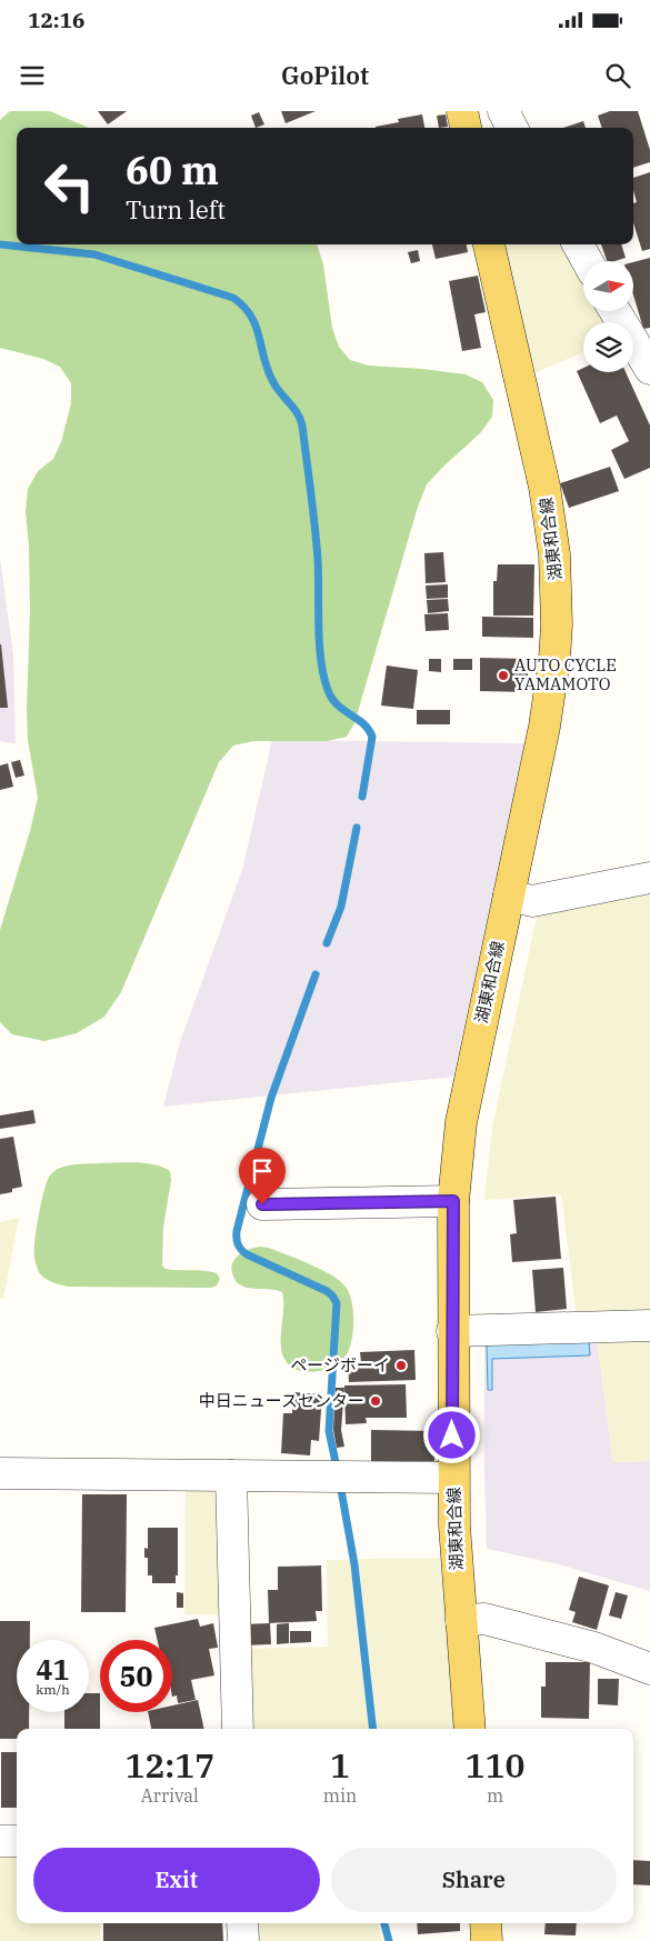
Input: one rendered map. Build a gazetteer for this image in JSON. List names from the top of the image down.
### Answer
{
  "streets": {
    "main road": ["湖東和合線"]
  },
  "places": ["AUTO CYCLE YAMAMOTO", "ページボーイ", "中日ニュースセンター"],
  "north": "right",
  "page": {
    "status": "12:16",
    "header": "GoPilot",
    "turn": ["60 m", "Turn left"],
    "speed": "41 km/h",
    "limit": "50",
    "eta": [
      "12:17",
      "Arrival",
      "1",
      "min",
      "110",
      "m"
    ],
    "buttons": ["Exit", "Share"]
  }
}
